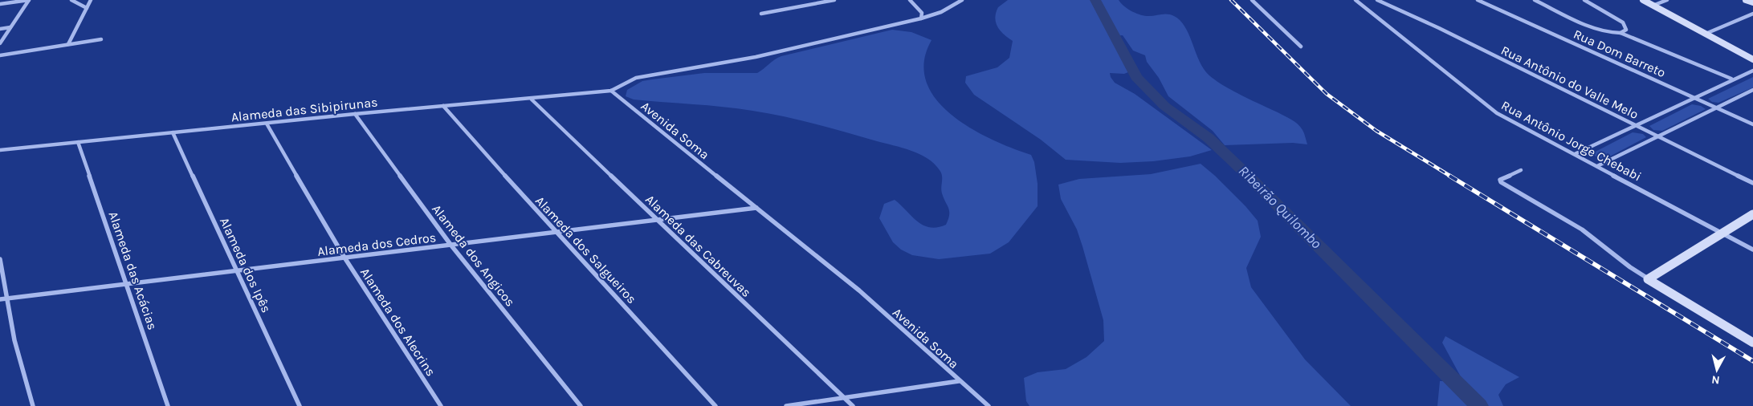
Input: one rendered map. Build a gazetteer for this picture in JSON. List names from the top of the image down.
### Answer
{
  "streets": {
    "street": [
      "Rua Dom Barreto",
      "Rua Antônio do Valle Melo",
      "Alameda das Sibipirunas",
      "Avenida Soma",
      "Rua Antônio Jorge Chebabi",
      "Alameda dos Cedros",
      "Alameda das Cabreuvas",
      "Alameda dos Salgueiros",
      "Alameda dos Angicos",
      "Alameda dos Ipês",
      "Alameda das Acácias",
      "Alameda dos Alecrins"
    ]
  },
  "crossings": [
    ["Alameda das Sibipirunas", "Avenida Soma"],
    ["Alameda das Sibipirunas", "Alameda das Cabreuvas"],
    ["Alameda das Sibipirunas", "Alameda dos Salgueiros"],
    ["Alameda das Sibipirunas", "Alameda dos Angicos"],
    ["Alameda das Sibipirunas", "Alameda dos Ipês"],
    ["Alameda das Sibipirunas", "Alameda das Acácias"],
    ["Alameda das Sibipirunas", "Alameda dos Alecrins"],
    ["Avenida Soma", "Alameda dos Cedros"],
    ["Alameda dos Cedros", "Alameda das Cabreuvas"],
    ["Alameda dos Cedros", "Alameda dos Salgueiros"],
    ["Alameda dos Cedros", "Alameda dos Angicos"],
    ["Alameda dos Cedros", "Alameda dos Ipês"],
    ["Alameda dos Cedros", "Alameda das Acácias"],
    ["Alameda dos Cedros", "Alameda dos Alecrins"]
  ],
  "water": ["Ribeirão Quilombo"],
  "north": "bottom"
}
